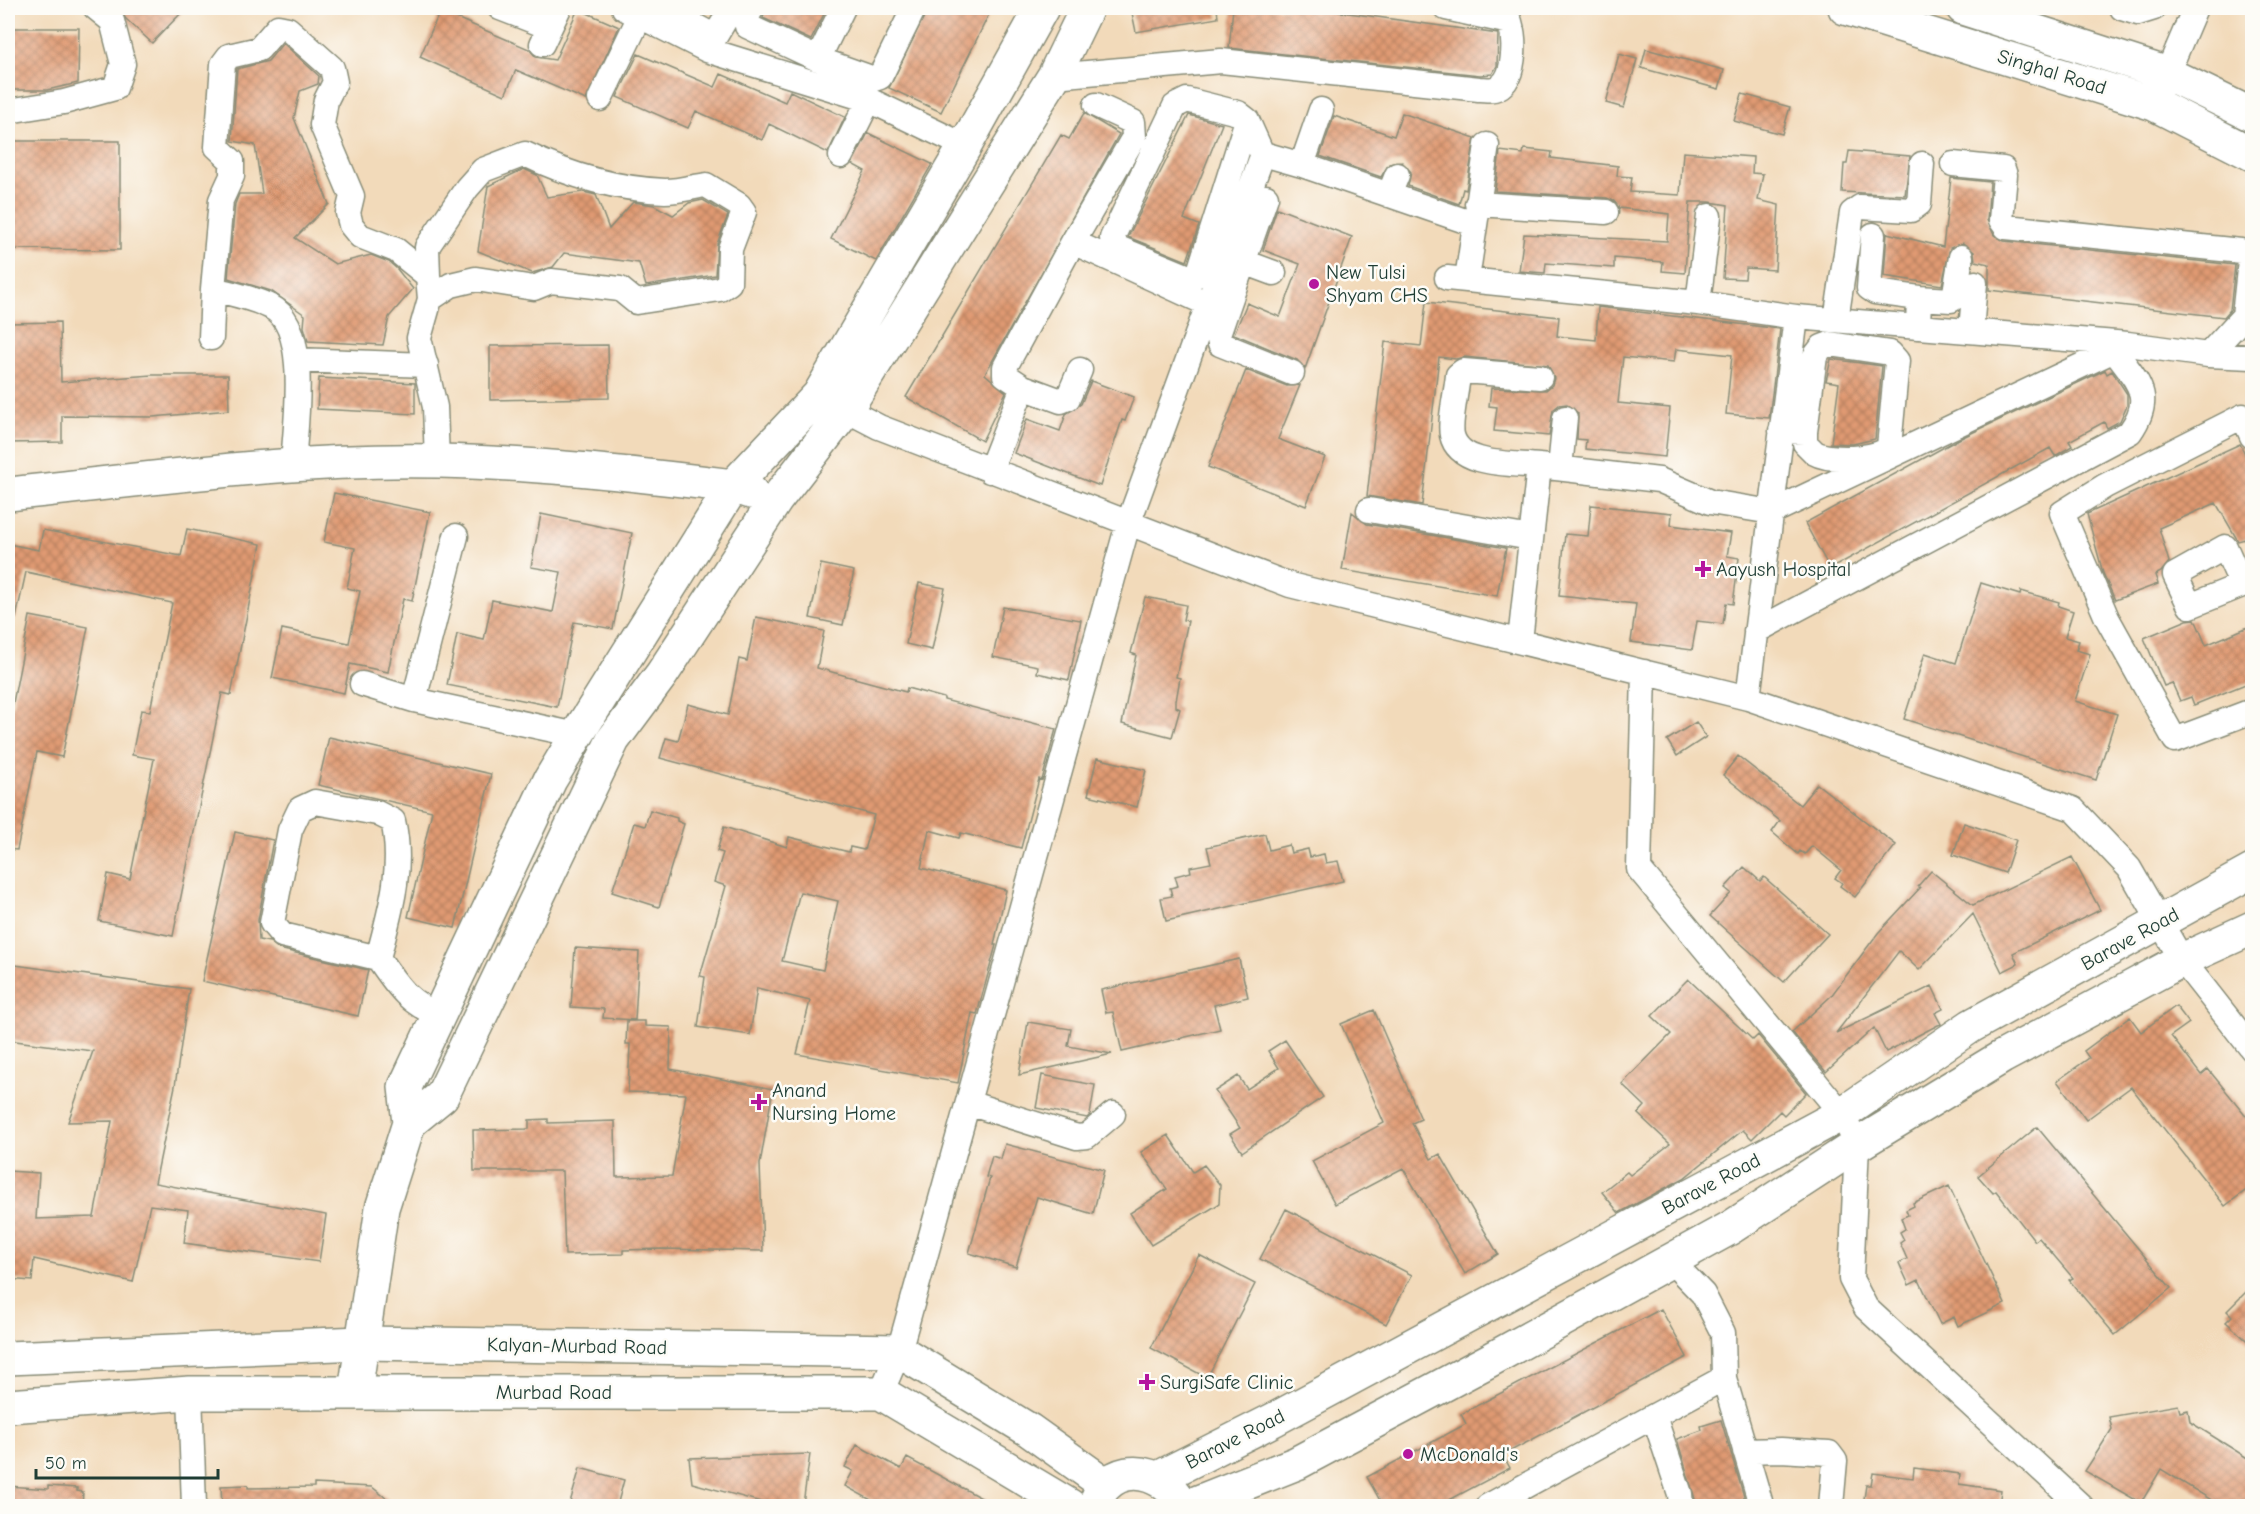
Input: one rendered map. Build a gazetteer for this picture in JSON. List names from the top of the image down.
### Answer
{
  "streets": {
    "main road": [
      "Singhal Road",
      "Barave Road",
      "Kalyan-Murbad Road",
      "Murbad Road"
    ]
  },
  "places": {
    "other": ["New Tulsi Shyam CHS", "McDonald's"],
    "health": ["Aayush Hospital", "Anand Nursing Home", "SurgiSafe Clinic"]
  },
  "scale_bar": "50 m"
}
